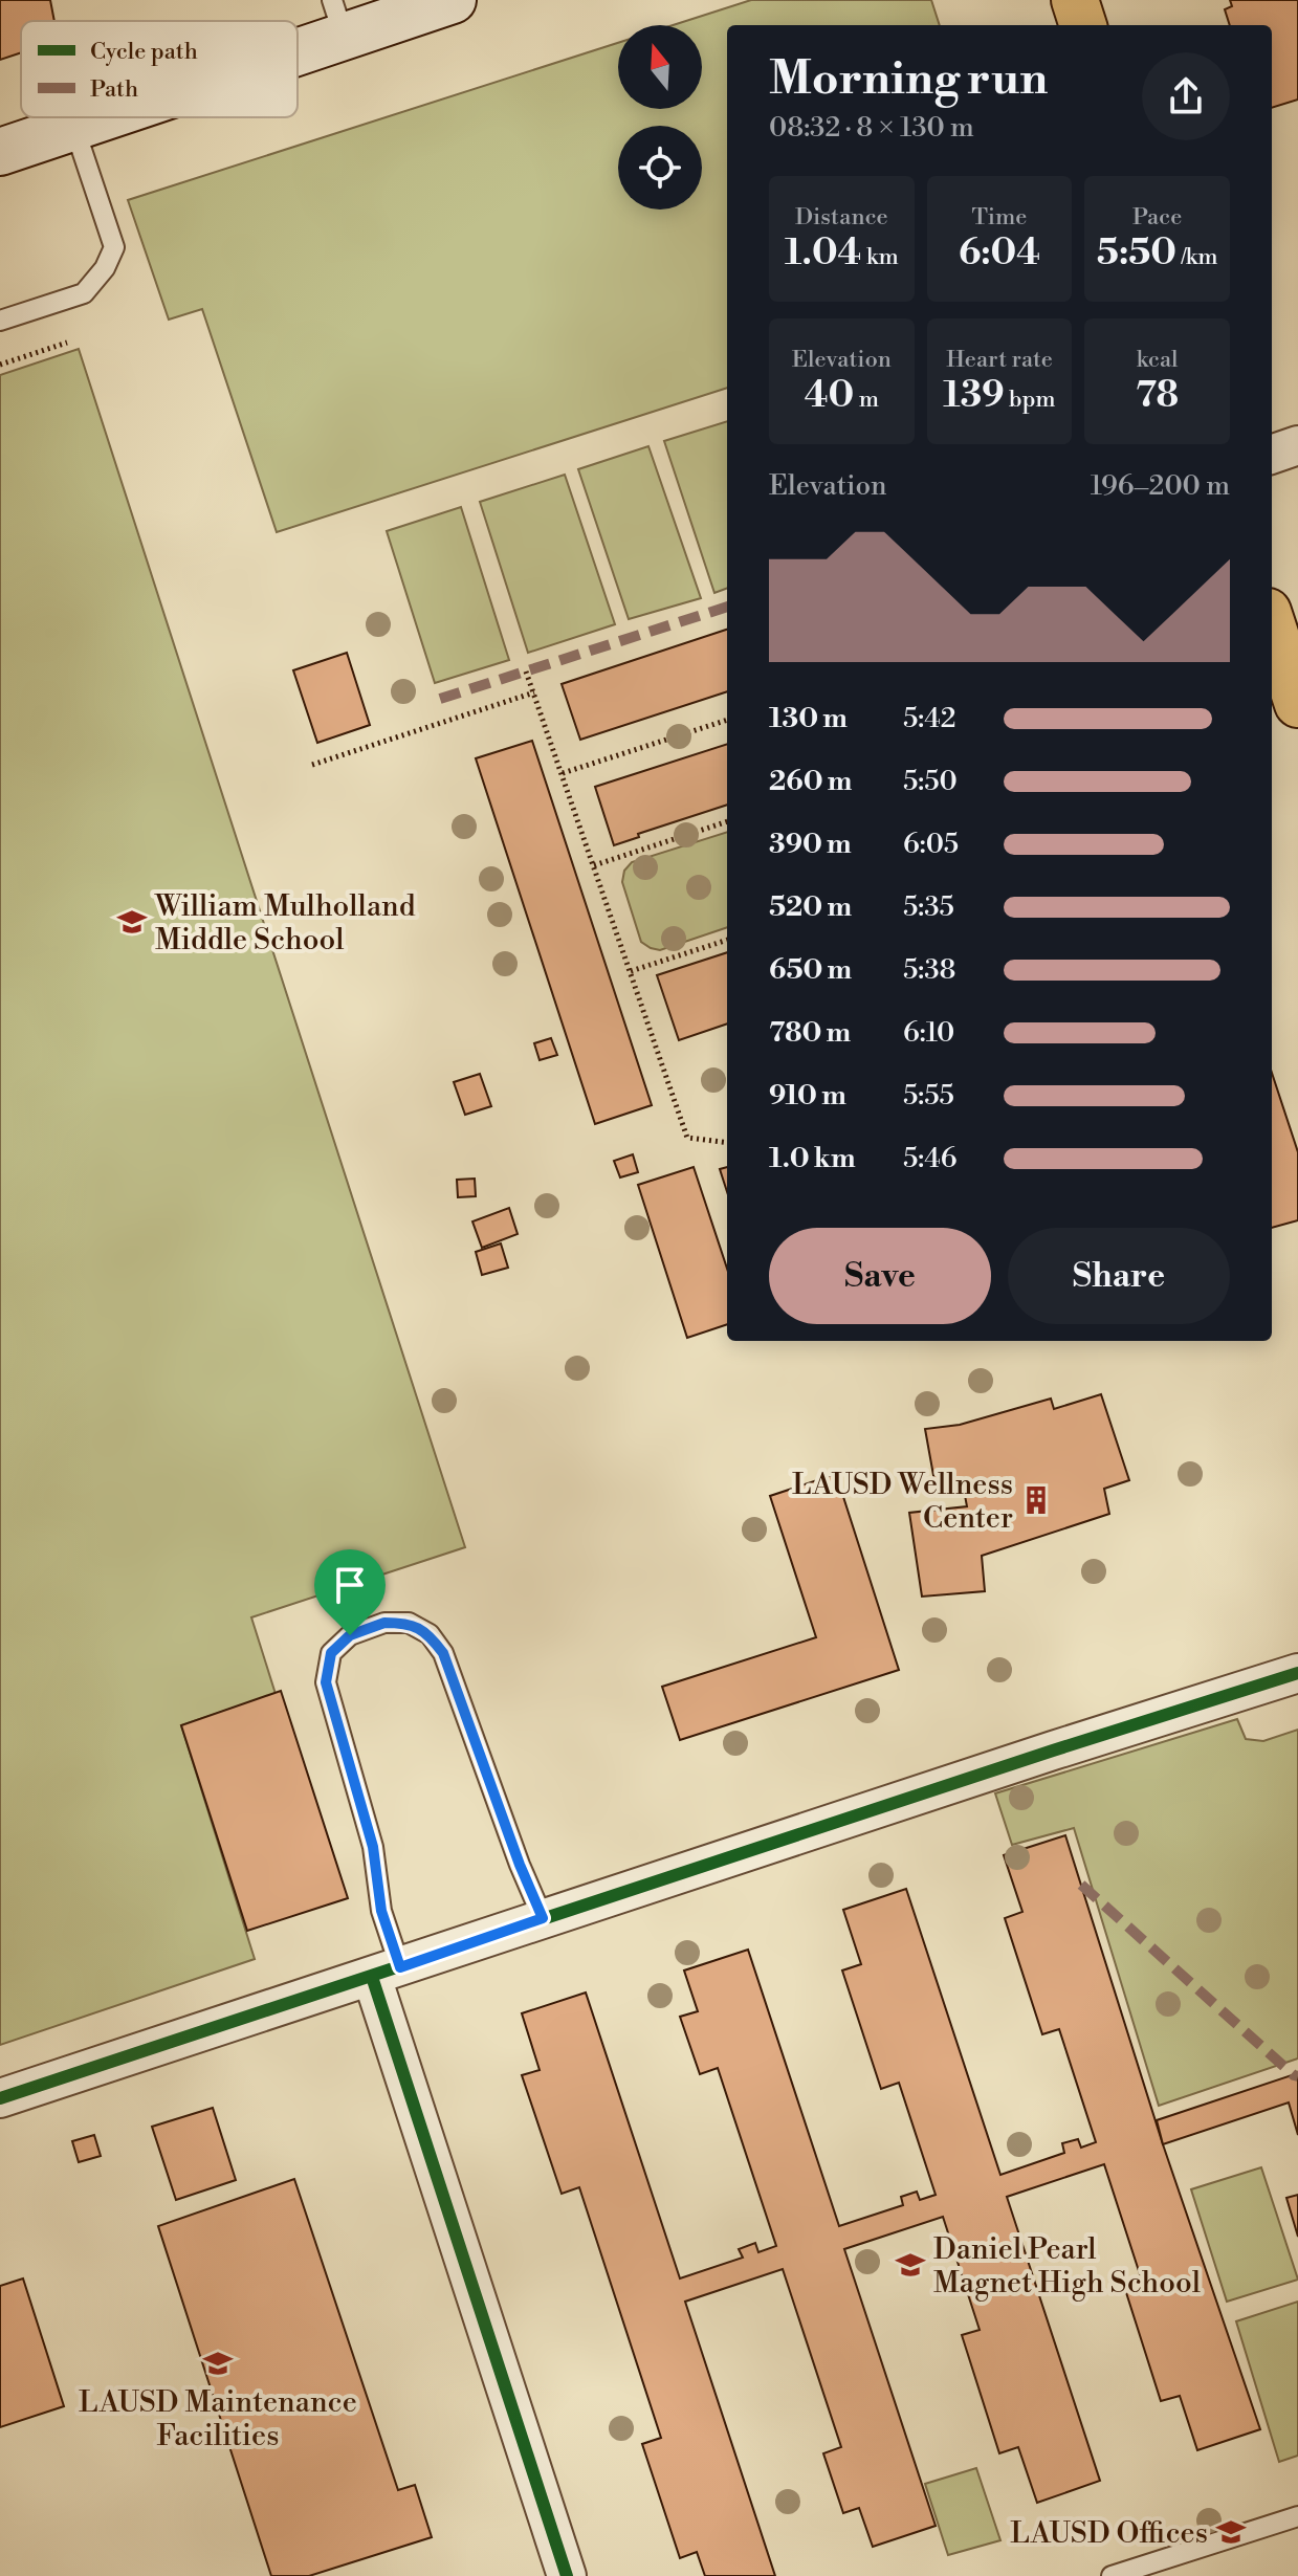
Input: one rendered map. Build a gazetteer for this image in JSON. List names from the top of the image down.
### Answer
{
  "places": {
    "school or university": [
      "William Mulholland Middle School",
      "Daniel Pearl Magnet High School",
      "LAUSD Maintenance Facilities",
      "LAUSD Offices"
    ],
    "building": ["LAUSD Wellness Center"]
  },
  "legend": ["Cycle path", "Path"],
  "north": "top",
  "page": {
    "heading": ["Morning run", "08:32 · 8 × 130 m"],
    "stats": [
      ["Distance", "1.04 km"],
      ["Time", "6:04"],
      ["Pace", "5:50 /km"],
      ["Elevation", "40 m"],
      ["Heart rate", "139 bpm"],
      ["kcal", "78"]
    ],
    "chart": ["Elevation", "196–200 m"],
    "list": [
      {
        "name": "130 m",
        "note": "5:42"
      },
      {
        "name": "260 m",
        "note": "5:50"
      },
      {
        "name": "390 m",
        "note": "6:05"
      },
      {
        "name": "520 m",
        "note": "5:35"
      },
      {
        "name": "650 m",
        "note": "5:38"
      },
      {
        "name": "780 m",
        "note": "6:10"
      },
      {
        "name": "910 m",
        "note": "5:55"
      },
      {
        "name": "1.0 km",
        "note": "5:46"
      }
    ],
    "buttons": ["Save", "Share"]
  }
}
